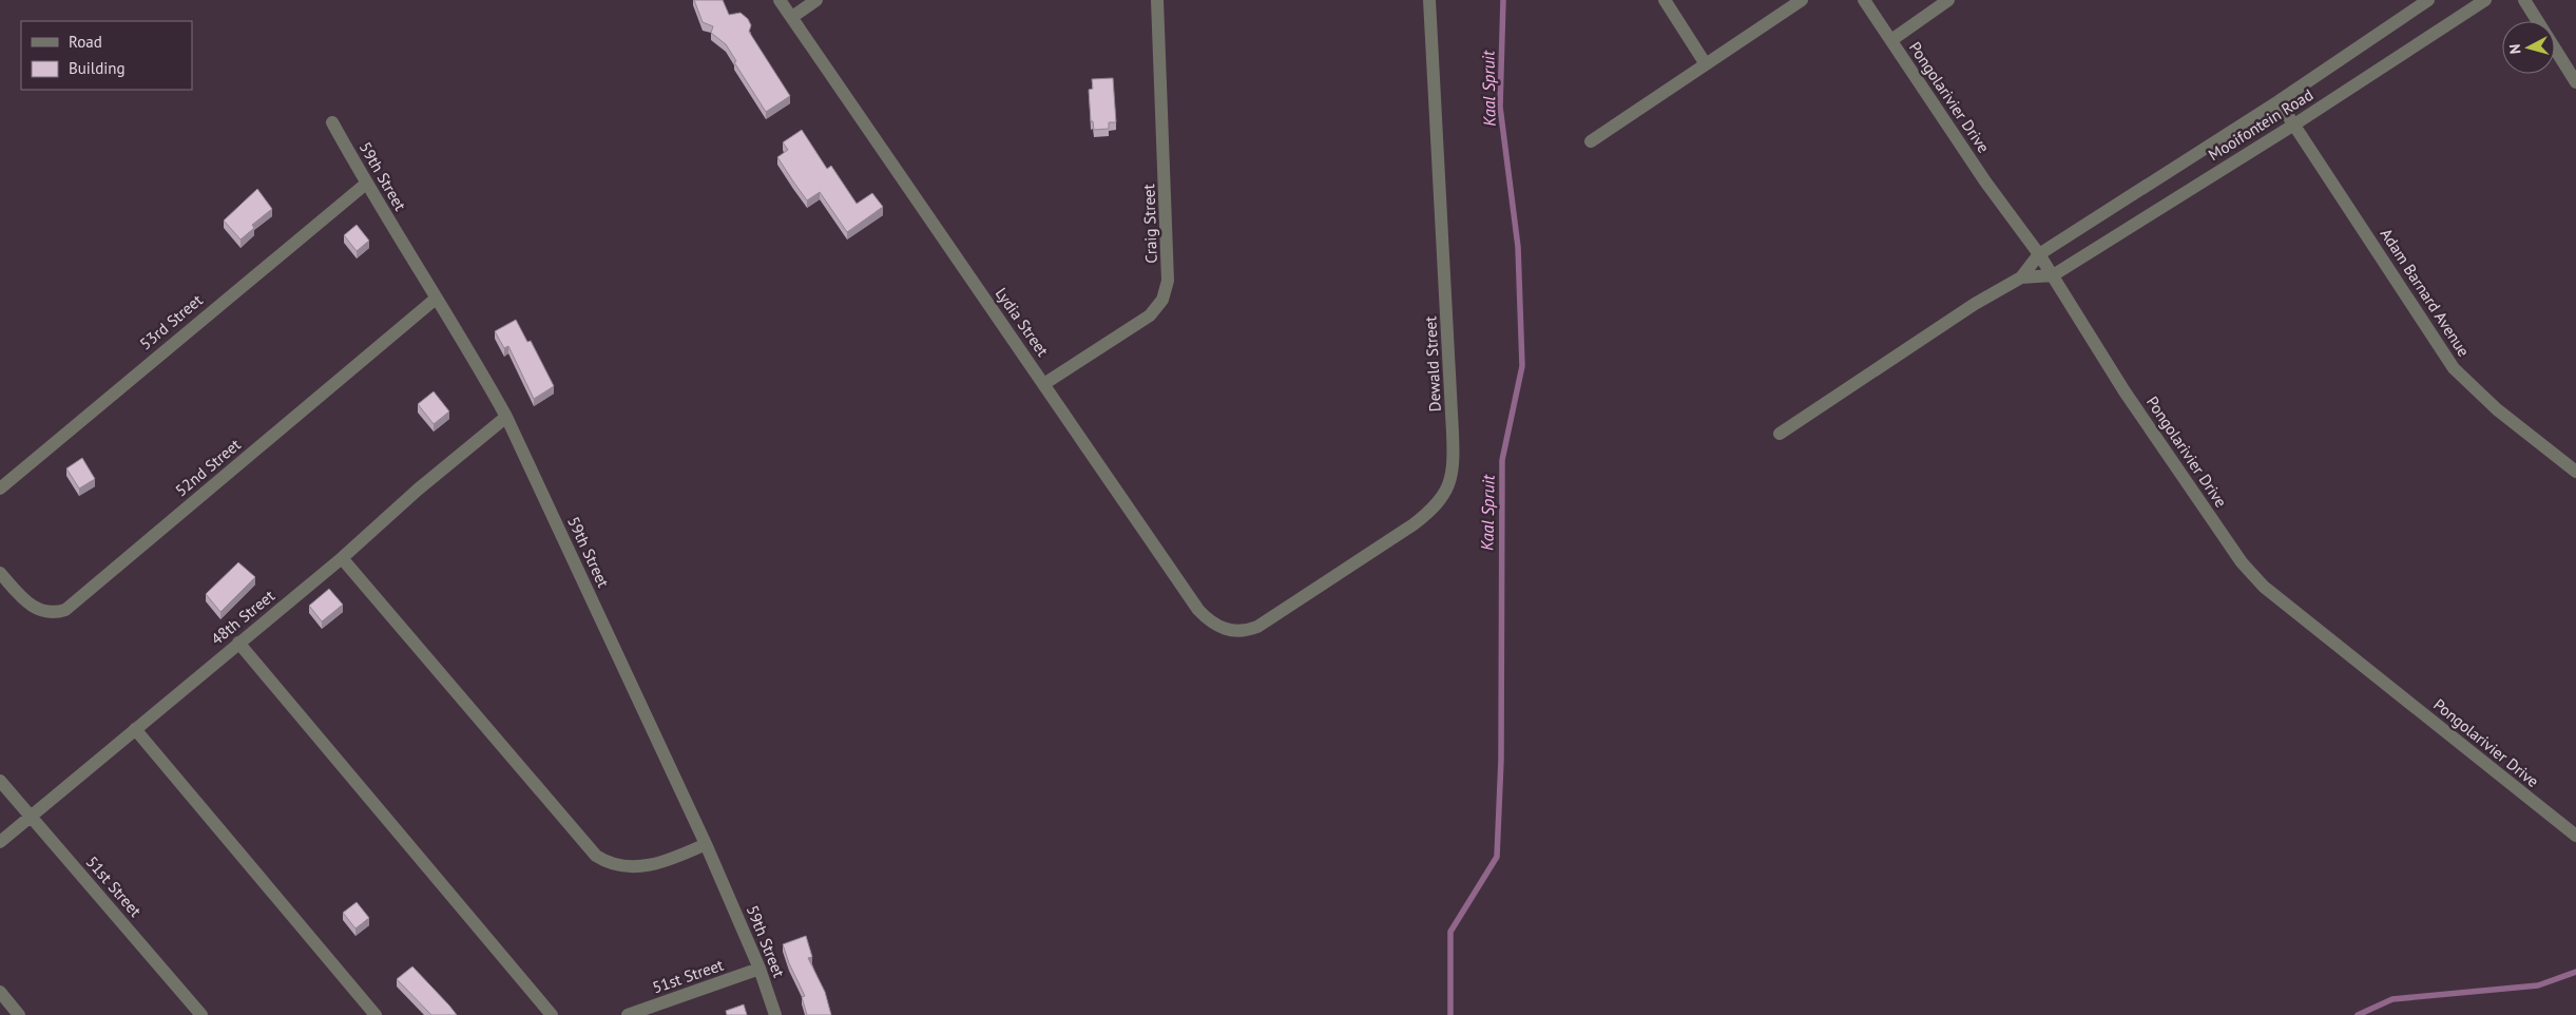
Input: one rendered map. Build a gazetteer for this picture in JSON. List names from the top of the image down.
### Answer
{
  "streets": {
    "street": [
      "Pongolarivier Drive",
      "Mooifontein Road",
      "59th Street",
      "Craig Street",
      "Adam Barnard Avenue",
      "53rd Street",
      "Lydia Street",
      "Dewald Street",
      "52nd Street",
      "48th Street",
      "51st Street"
    ]
  },
  "crossings": [
    ["Pongolarivier Drive", "Mooifontein Road"],
    ["Mooifontein Road", "Adam Barnard Avenue"],
    ["59th Street", "53rd Street"],
    ["59th Street", "52nd Street"],
    ["59th Street", "48th Street"],
    ["59th Street", "51st Street"],
    ["Craig Street", "Lydia Street"],
    ["Lydia Street", "Dewald Street"],
    ["48th Street", "51st Street"]
  ],
  "water": ["Kaal Spruit"],
  "legend": ["Road", "Building"],
  "north": "left"
}
